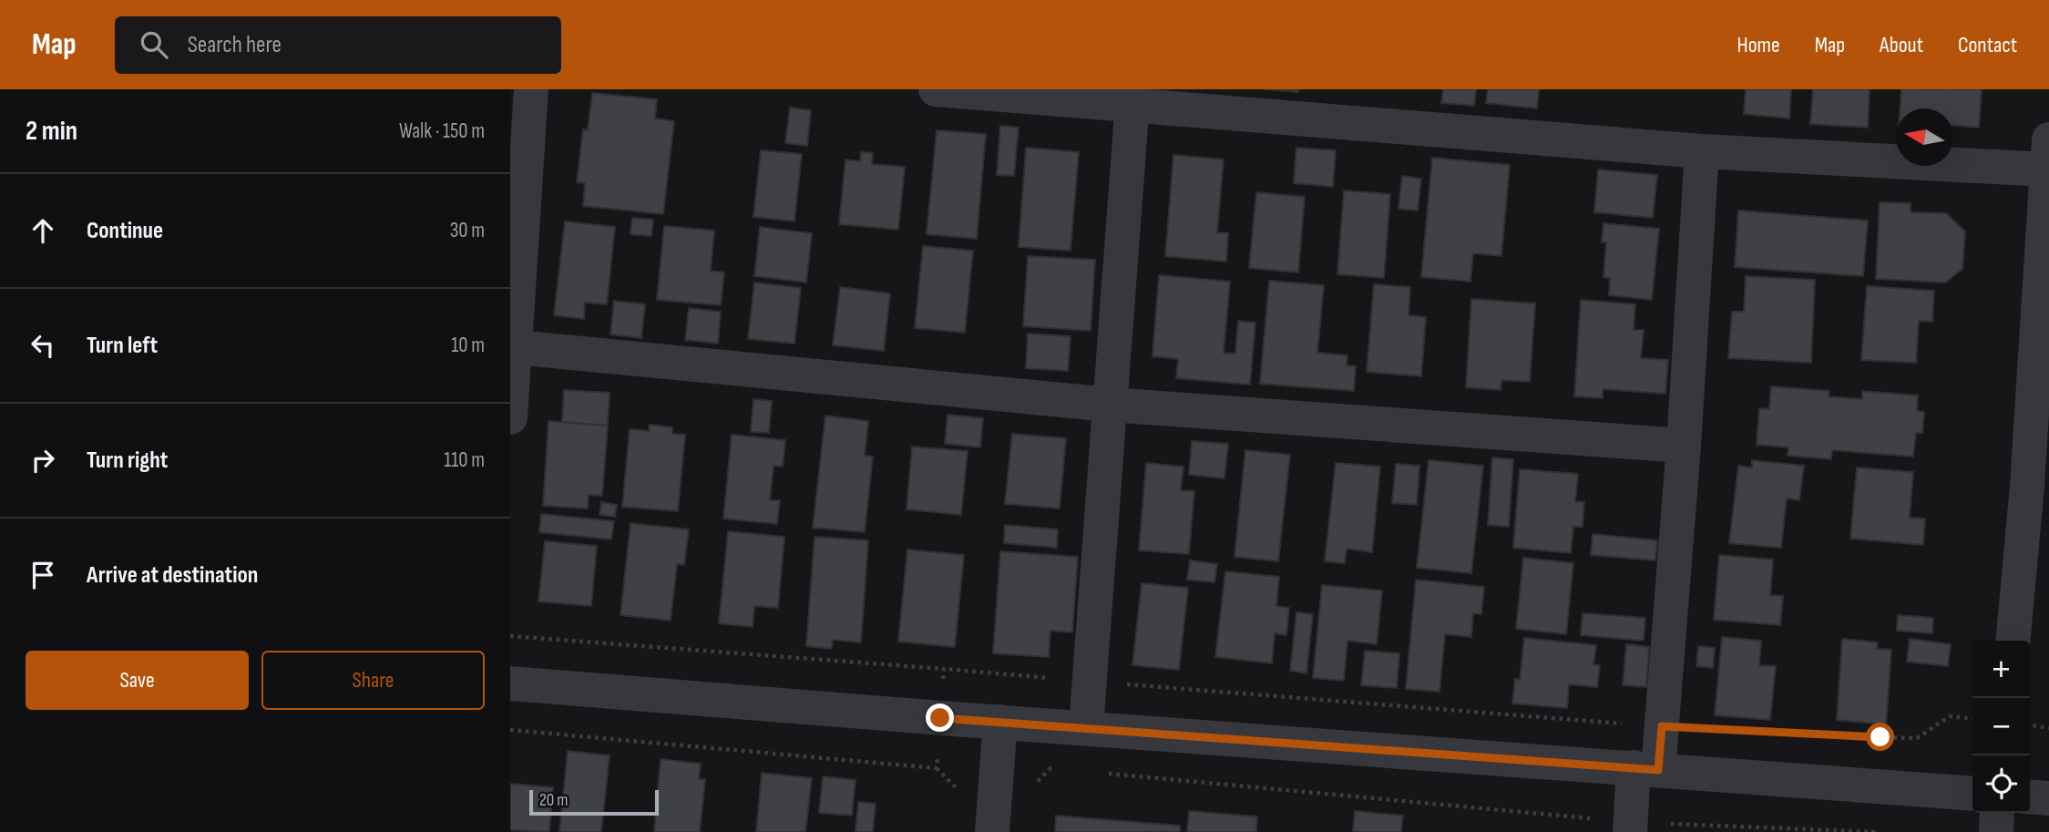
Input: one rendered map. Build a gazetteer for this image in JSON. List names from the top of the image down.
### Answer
{
  "scale_bar": "20 m",
  "north": "left",
  "page": {
    "header": "Map",
    "search": "Search here",
    "nav": [
      "Home",
      "Map",
      "About",
      "Contact"
    ],
    "heading": ["2 min", "Walk · 150 m"],
    "list": [
      ["Continue", "30 m"],
      ["Turn left", "10 m"],
      ["Turn right", "110 m"],
      "Arrive at destination"
    ],
    "buttons": ["Save", "Share"],
    "map_buttons": ["+", "−"],
    "scale": "20 m"
  }
}
